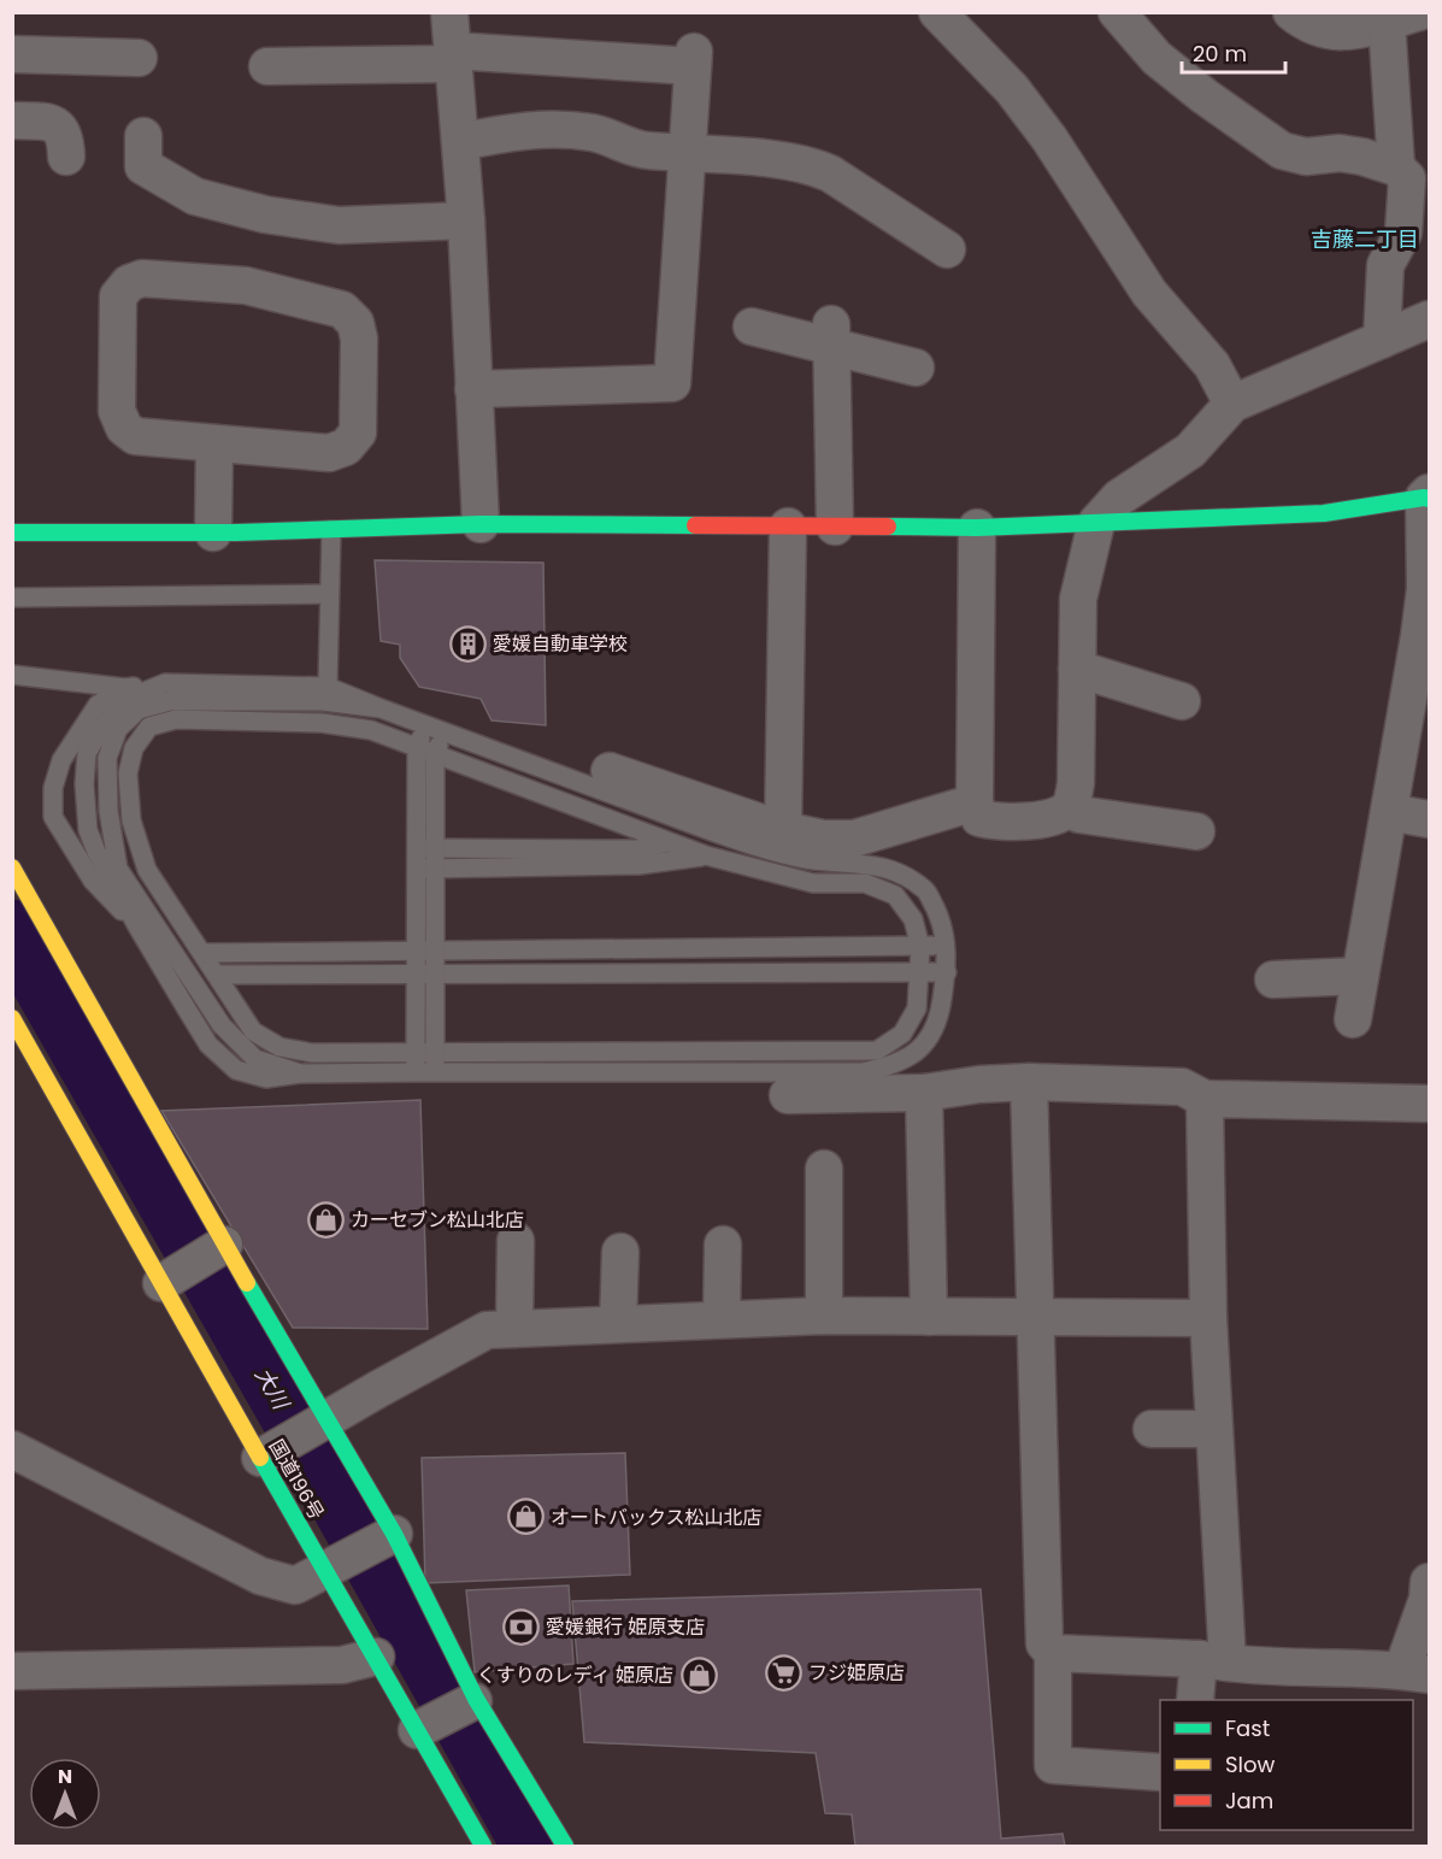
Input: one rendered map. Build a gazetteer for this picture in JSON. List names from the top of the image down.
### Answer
{
  "streets": {
    "main road": ["国道196号"]
  },
  "districts": ["吉藤二丁目"],
  "water": ["大川"],
  "places": {
    "building": ["愛媛自動車学校"],
    "shop": ["カーセブン松山北店", "オートバックス松山北店", "くすりのレディ 姫原店"],
    "bank": ["愛媛銀行 姫原支店"],
    "supermarket": ["フジ姫原店"]
  },
  "legend": ["Fast", "Slow", "Jam"],
  "scale_bar": "20 m",
  "north": "top"
}
